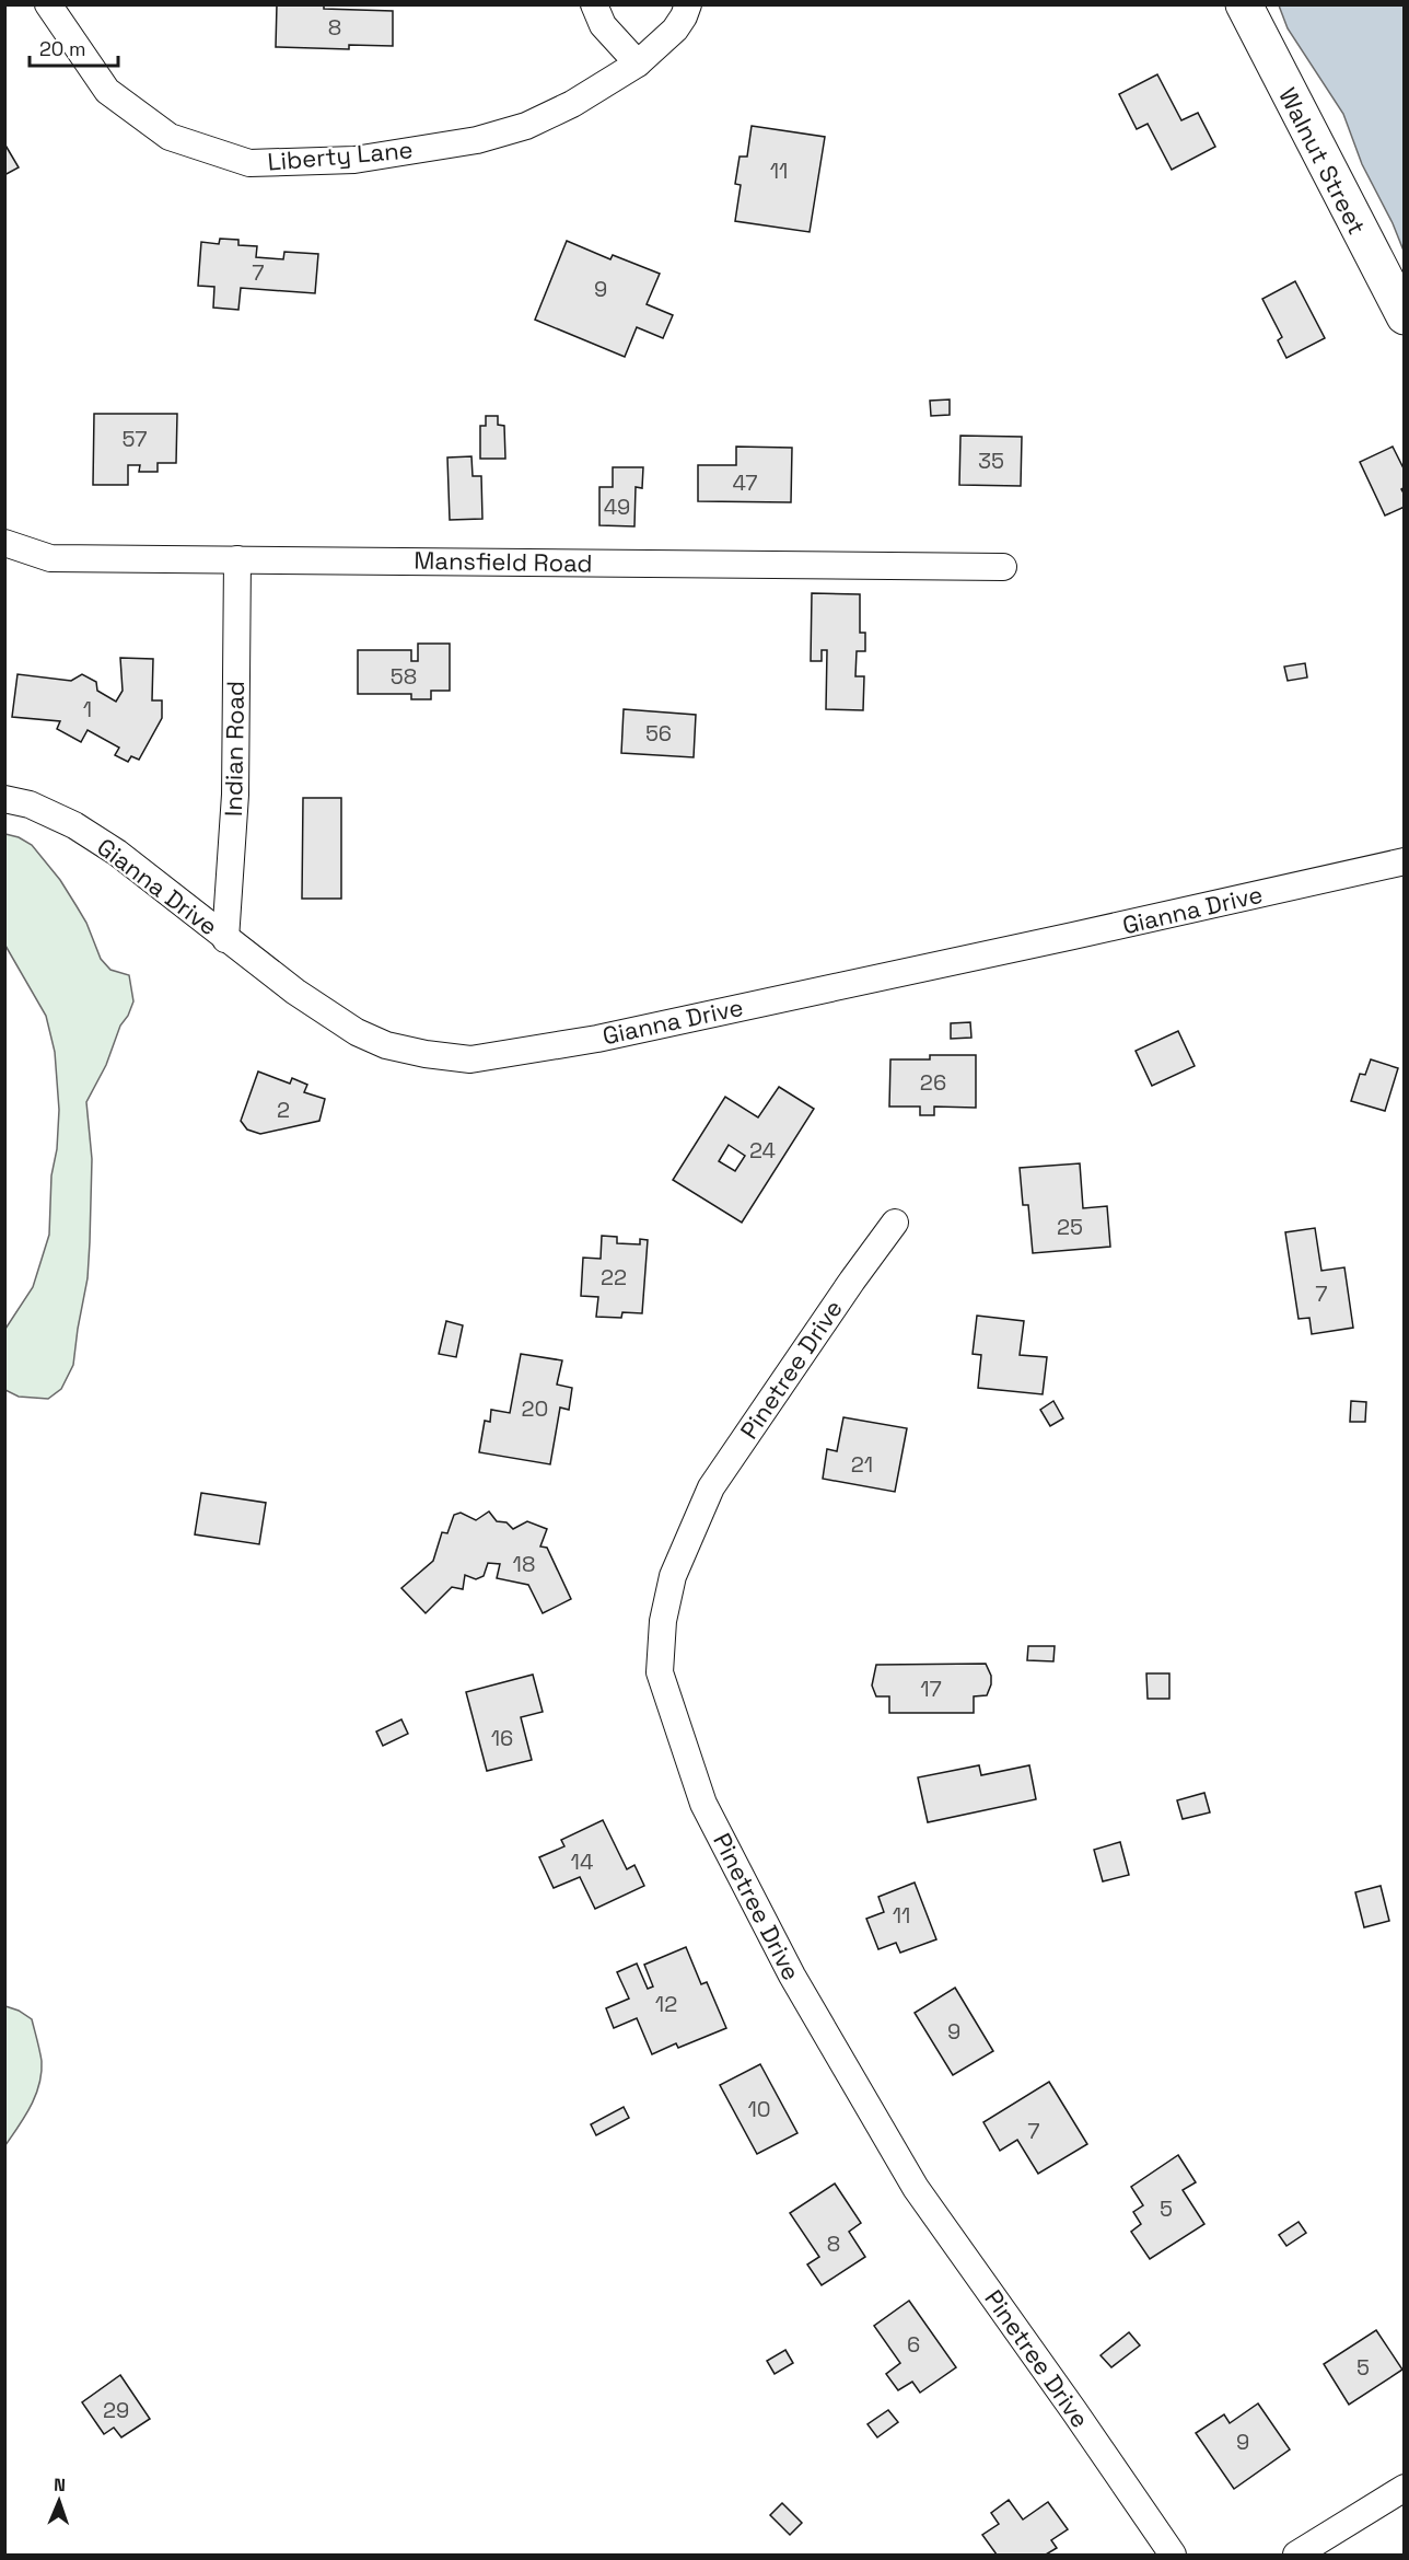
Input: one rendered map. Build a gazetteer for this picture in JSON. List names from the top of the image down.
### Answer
{
  "streets": {
    "main road": ["Walnut Street"],
    "street": [
      "Liberty Lane",
      "Mansfield Road",
      "Indian Road",
      "Gianna Drive",
      "Pinetree Drive"
    ]
  },
  "crossings": [
    ["Mansfield Road", "Indian Road"],
    ["Indian Road", "Gianna Drive"]
  ],
  "house_numbers": [
    "8",
    "11",
    "7",
    "9",
    "57",
    "35",
    "47",
    "49",
    "58",
    "1",
    "56",
    "26",
    "2",
    "24",
    "25",
    "22",
    "7",
    "20",
    "21",
    "18",
    "17",
    "16",
    "14",
    "11",
    "12",
    "9",
    "10",
    "7",
    "5",
    "8",
    "6",
    "5",
    "29",
    "9"
  ],
  "scale_bar": "20 m",
  "north": "top"
}
